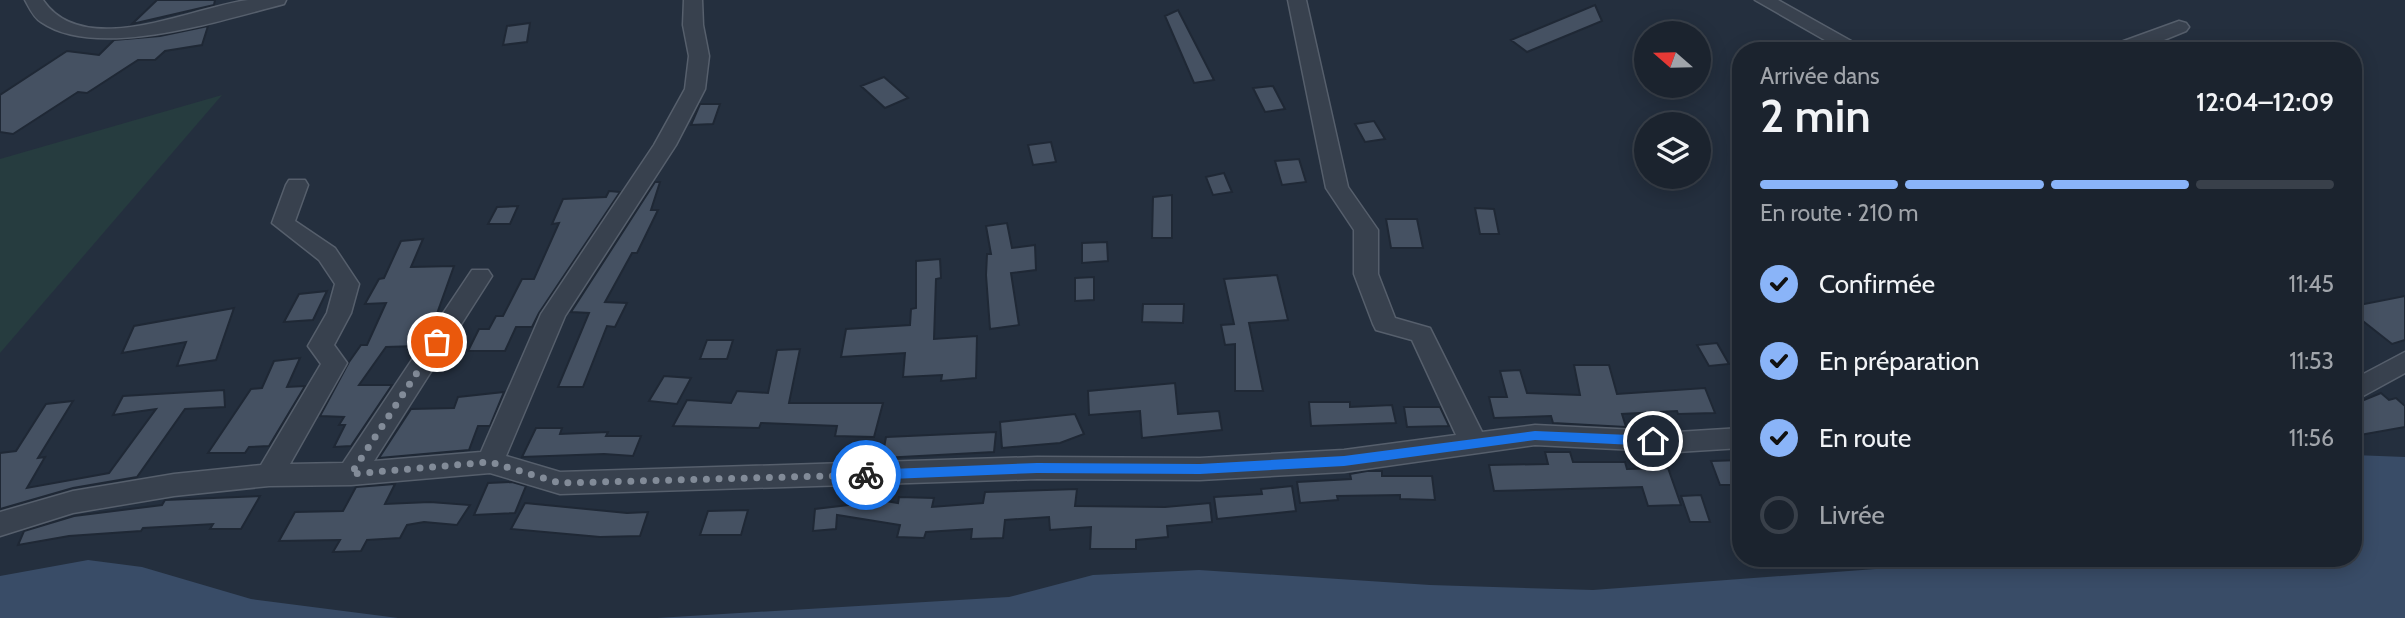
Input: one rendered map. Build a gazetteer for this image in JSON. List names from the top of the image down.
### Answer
{
  "north": "left",
  "page": {
    "heading": ["2 min", "Arrivée dans", "12:04–12:09"],
    "bar": "En route · 210 m",
    "list": [
      ["Confirmée", "11:45"],
      ["En préparation", "11:53"],
      ["En route", "11:56"],
      "Livrée"
    ]
  }
}
